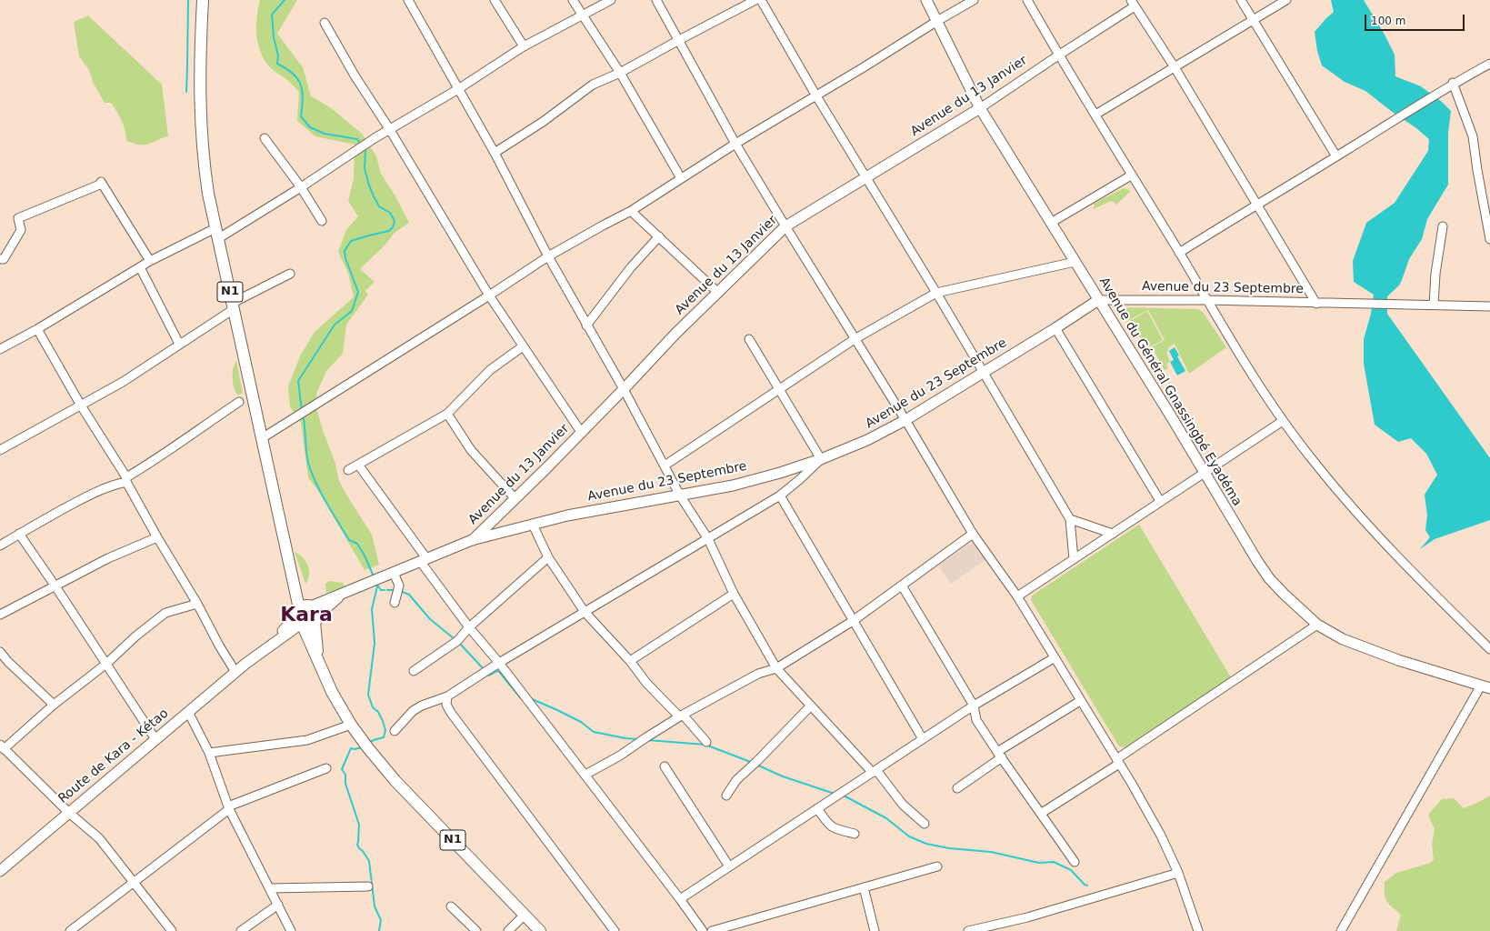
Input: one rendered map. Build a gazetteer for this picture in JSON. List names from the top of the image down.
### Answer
{
  "streets": {
    "highway": ["N1"],
    "main road": [
      "Avenue du 13 Janvier",
      "Avenue du 23 Septembre",
      "Avenue du Général Gnassingbé Eyadéma",
      "Route de Kara - Kétao"
    ]
  },
  "crossings": [
    ["Avenue du 13 Janvier", "Avenue du 23 Septembre"],
    ["Avenue du 13 Janvier", "Avenue du Général Gnassingbé Eyadéma"],
    ["Avenue du 23 Septembre", "N1"],
    ["Avenue du 23 Septembre", "Avenue du Général Gnassingbé Eyadéma"],
    ["Avenue du 23 Septembre", "Route de Kara - Kétao"],
    ["N1", "Route de Kara - Kétao"]
  ],
  "districts": ["Kara"],
  "scale_bar": "100 m"
}
